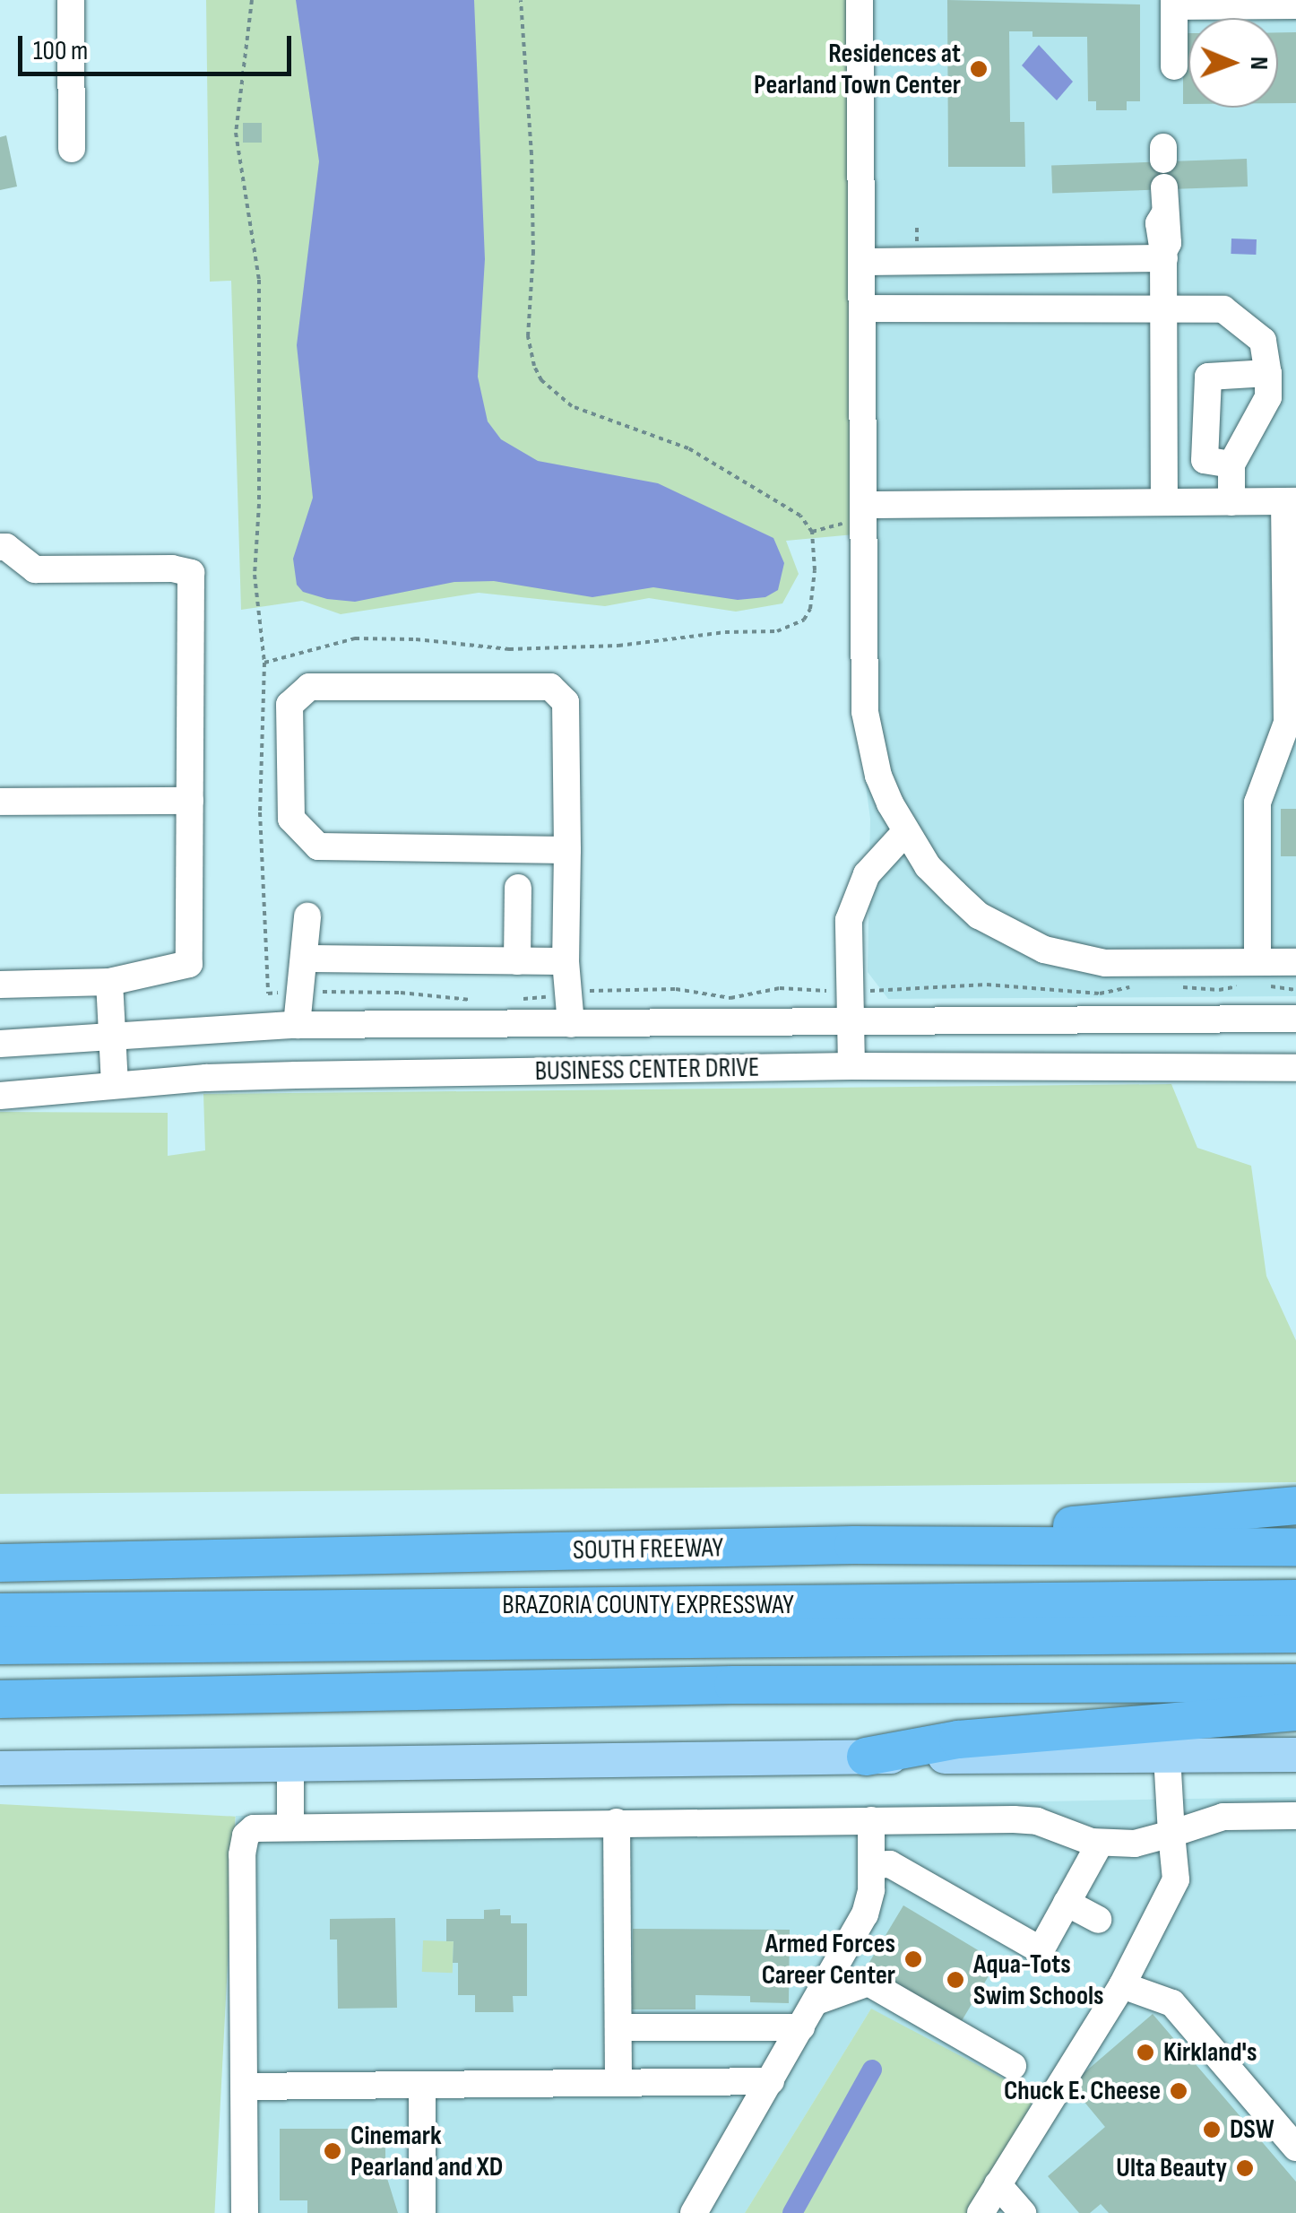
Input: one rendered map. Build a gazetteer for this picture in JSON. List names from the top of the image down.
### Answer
{
  "streets": {
    "highway": ["SOUTH FREEWAY", "BRAZORIA COUNTY EXPRESSWAY"],
    "street": ["BUSINESS CENTER DRIVE"]
  },
  "places": [
    "Residences at Pearland Town Center",
    "Armed Forces Career Center",
    "Aqua-Tots Swim Schools",
    "Kirkland's",
    "Chuck E. Cheese",
    "DSW",
    "Cinemark Pearland and XD",
    "Ulta Beauty"
  ],
  "scale_bar": "100 m",
  "north": "right"
}
